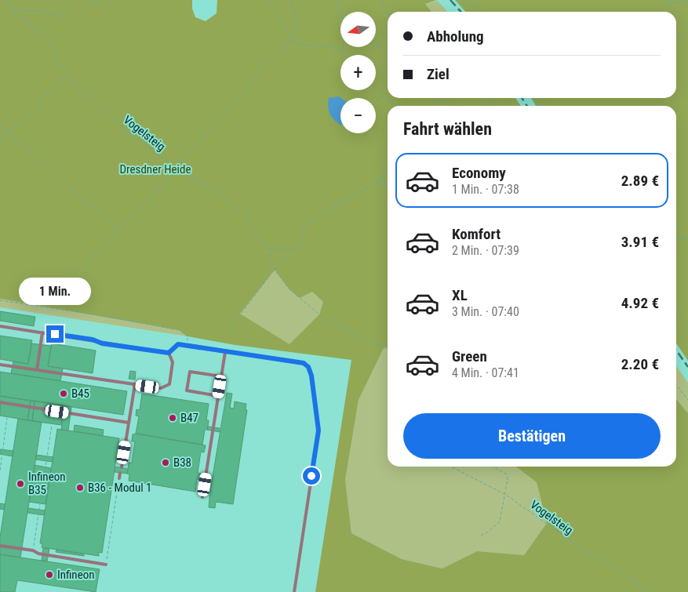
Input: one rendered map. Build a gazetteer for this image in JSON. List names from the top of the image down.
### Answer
{
  "streets": {
    "path": ["Vogelsteig"]
  },
  "parks": ["Dresdner Heide"],
  "places": [
    "B45",
    "B47",
    "B38",
    "Infineon B35",
    "B36 - Modul 1",
    "Infineon"
  ],
  "north": "left",
  "page": {
    "map_buttons": ["+", "−"],
    "banner": ["Abholung", "Ziel"],
    "heading": "Fahrt wählen",
    "list": [
      {
        "name": "Economy",
        "note": "1 Min. · 07:38",
        "value": "2.89 €"
      },
      {
        "name": "Komfort",
        "note": "2 Min. · 07:39",
        "value": "3.91 €"
      },
      {
        "name": "XL",
        "note": "3 Min. · 07:40",
        "value": "4.92 €"
      },
      {
        "name": "Green",
        "note": "4 Min. · 07:41",
        "value": "2.20 €"
      }
    ],
    "bubble": "1 Min.",
    "buttons": "Bestätigen"
  }
}
